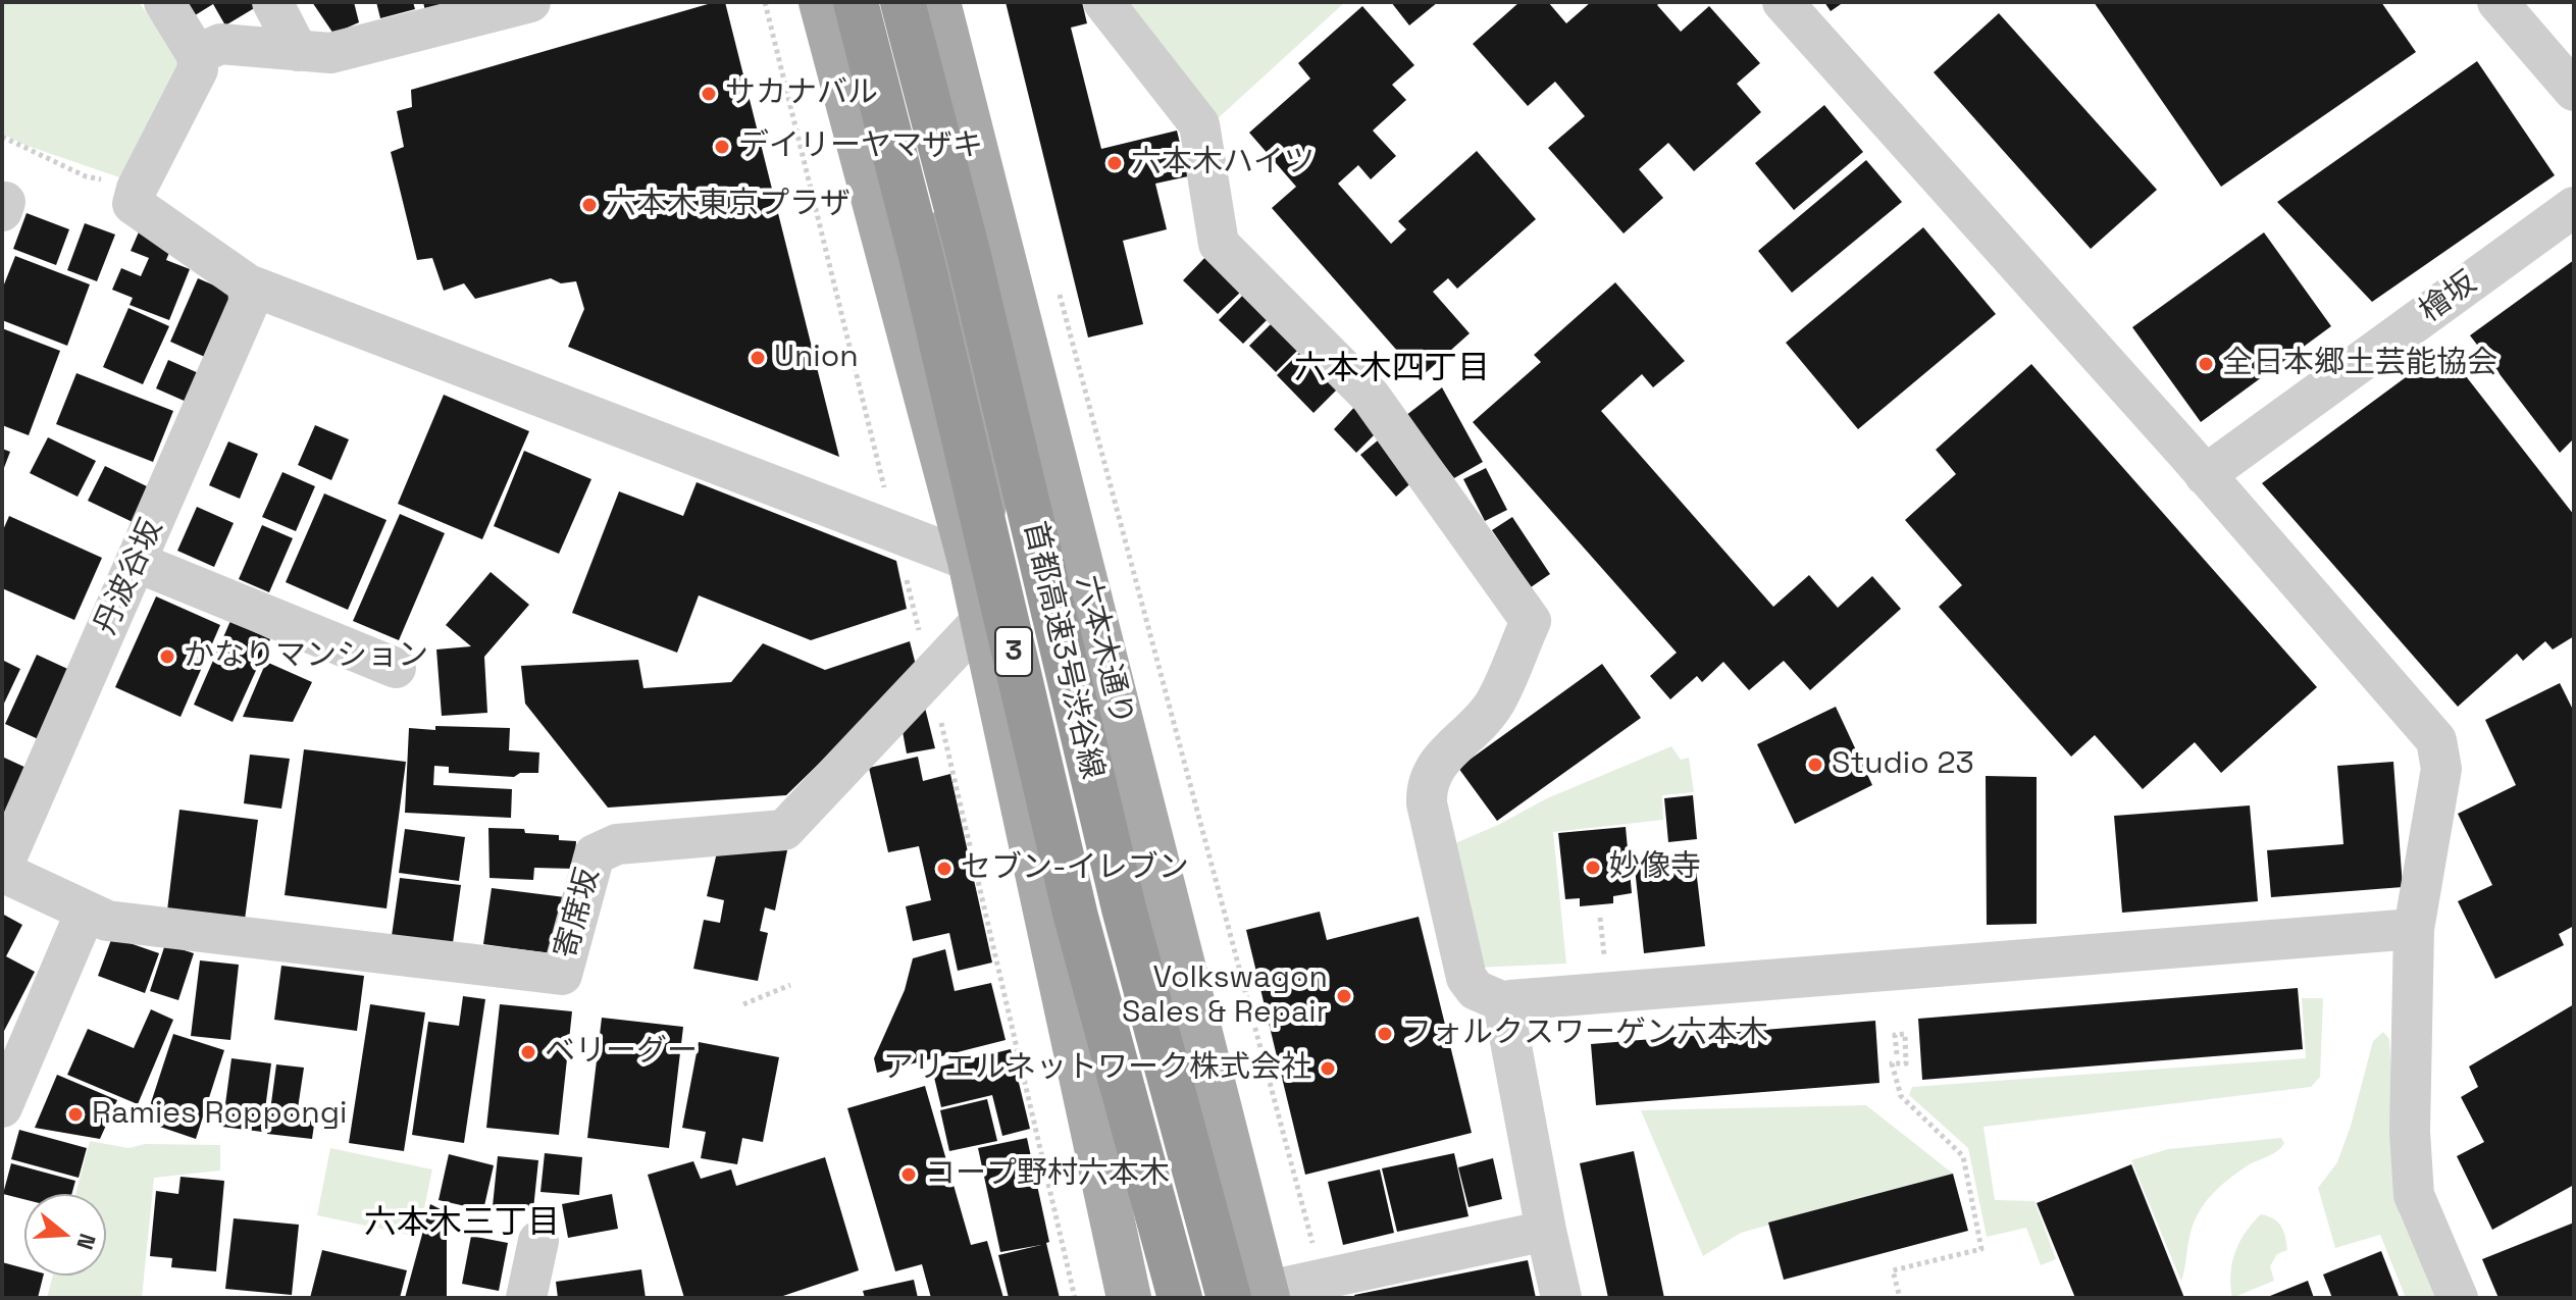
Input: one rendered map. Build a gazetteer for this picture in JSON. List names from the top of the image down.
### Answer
{
  "streets": {
    "highway": ["首都高速3号渋谷線", "3"],
    "main road": ["六本木通り"],
    "street": ["檜坂", "丹波谷坂", "寄席坂"]
  },
  "crossings": [
    ["丹波谷坂", "寄席坂"],
    ["首都高速3号渋谷線", "六本木通り"]
  ],
  "districts": ["六本木四丁目", "六本木三丁目"],
  "places": [
    "サカナバル",
    "デイリーヤマザキ",
    "六本木ハイツ",
    "六本木東京プラザ",
    "Union",
    "全日本郷土芸能協会",
    "かなりマンション",
    "Studio 23",
    "妙像寺",
    "セブン-イレブン",
    "Volkswagon Sales & Repair",
    "フォルクスワーゲン六本木",
    "ベリーグー",
    "アリエルネットワーク株式会社",
    "Ramies Roppongi",
    "コープ野村六本木"
  ],
  "north": "right"
}
